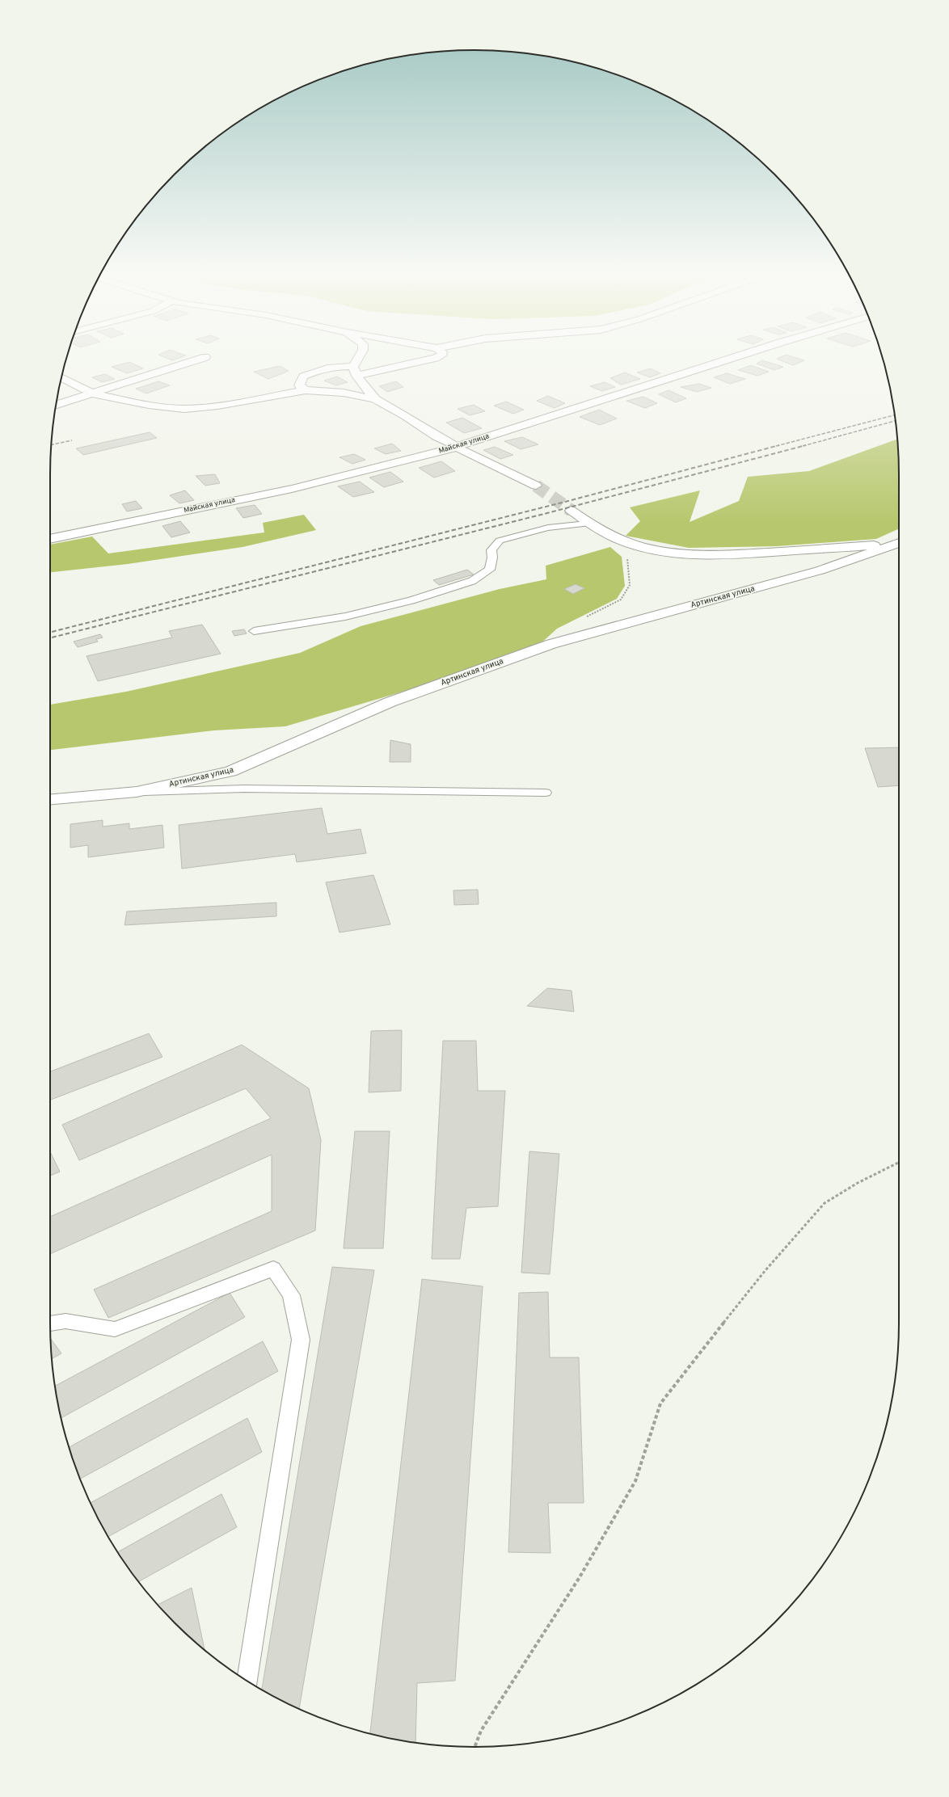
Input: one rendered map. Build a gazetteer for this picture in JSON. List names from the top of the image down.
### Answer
{
  "streets": {
    "street": ["Майская улица", "Артинская улица"]
  }
}
